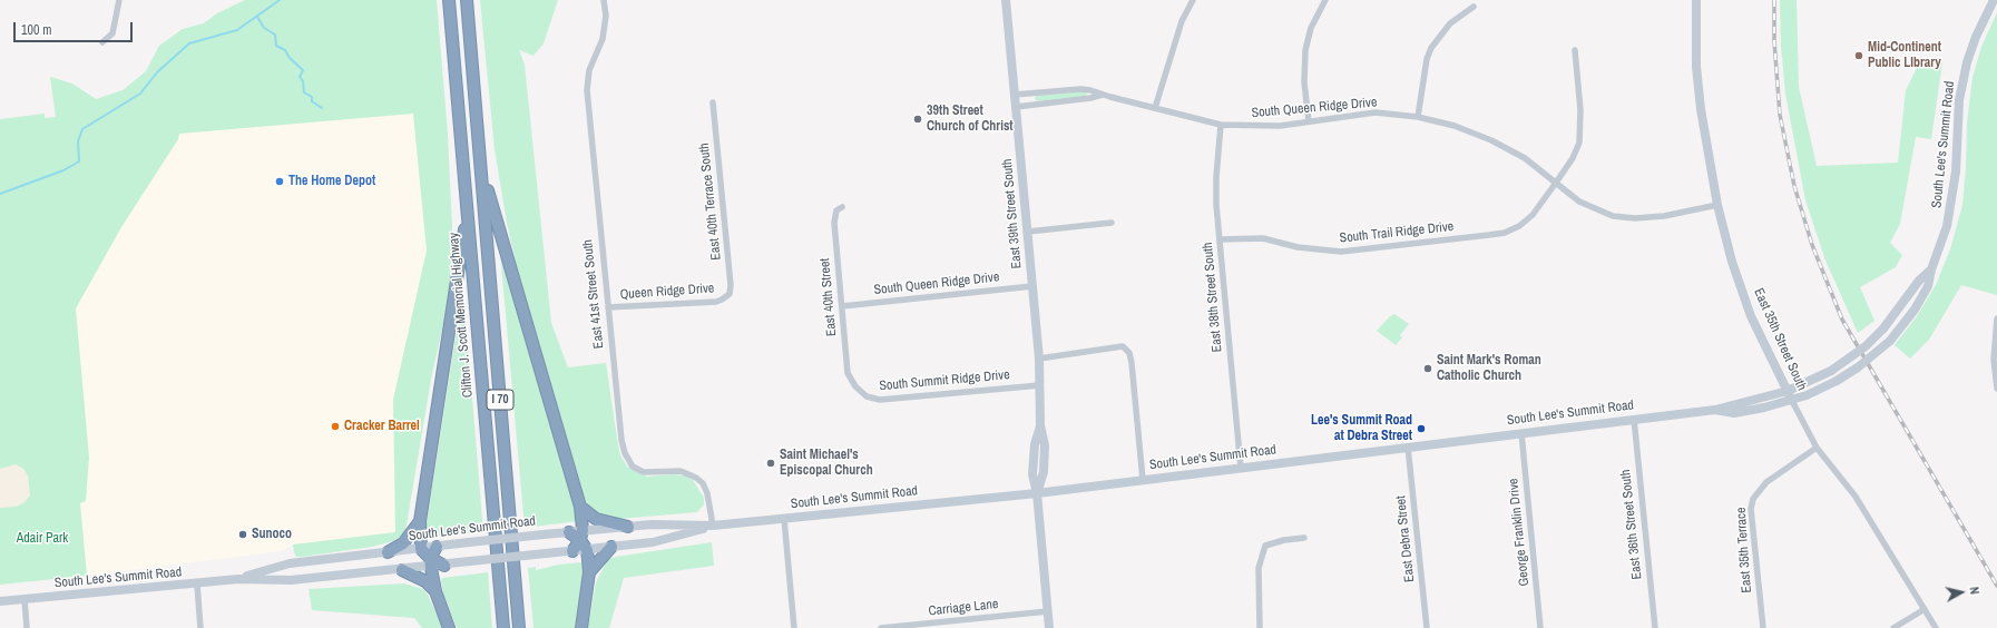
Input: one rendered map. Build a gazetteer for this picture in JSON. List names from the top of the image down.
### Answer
{
  "streets": {
    "highway": ["Clifton J. Scott Memorial Highway", "I 70"],
    "main road": ["South Lee's Summit Road", "East 39th Street South", "East 35th Street South"],
    "street": [
      "South Queen Ridge Drive",
      "East 40th Terrace South",
      "South Trail Ridge Drive",
      "Queen Ridge Drive",
      "East 41st Street South",
      "East 40th Street",
      "East 38th Street South",
      "South Summit Ridge Drive",
      "East 36th Street South",
      "George Franklin Drive",
      "East Debra Street",
      "East 35th Terrace",
      "Carriage Lane"
    ]
  },
  "crossings": [
    ["South Queen Ridge Drive", "East 39th Street South"],
    ["South Queen Ridge Drive", "South Trail Ridge Drive"],
    ["South Queen Ridge Drive", "East 40th Street"],
    ["South Queen Ridge Drive", "East 38th Street South"],
    ["South Queen Ridge Drive", "East 35th Street South"],
    ["South Lee's Summit Road", "East 39th Street South"],
    ["South Lee's Summit Road", "East 41st Street South"],
    ["South Lee's Summit Road", "East 38th Street South"],
    ["South Lee's Summit Road", "East 35th Street South"],
    ["South Lee's Summit Road", "East 36th Street South"],
    ["South Lee's Summit Road", "George Franklin Drive"],
    ["South Lee's Summit Road", "East Debra Street"],
    ["East 40th Terrace South", "Queen Ridge Drive"],
    ["East 39th Street South", "South Summit Ridge Drive"],
    ["East 39th Street South", "Carriage Lane"],
    ["South Trail Ridge Drive", "East 38th Street South"],
    ["Queen Ridge Drive", "East 41st Street South"],
    ["East 40th Street", "South Summit Ridge Drive"],
    ["East 35th Street South", "East 35th Terrace"]
  ],
  "parks": ["Adair Park"],
  "places": [
    "Mid-Continent Public LIbrary",
    "39th Street Church of Christ",
    "The Home Depot",
    "Saint Mark's Roman Catholic Church",
    "Cracker Barrel",
    "Lee's Summit Road at Debra Street",
    "Saint Michael's Episcopal Church",
    "Sunoco"
  ],
  "scale_bar": "100 m",
  "north": "right"
}
